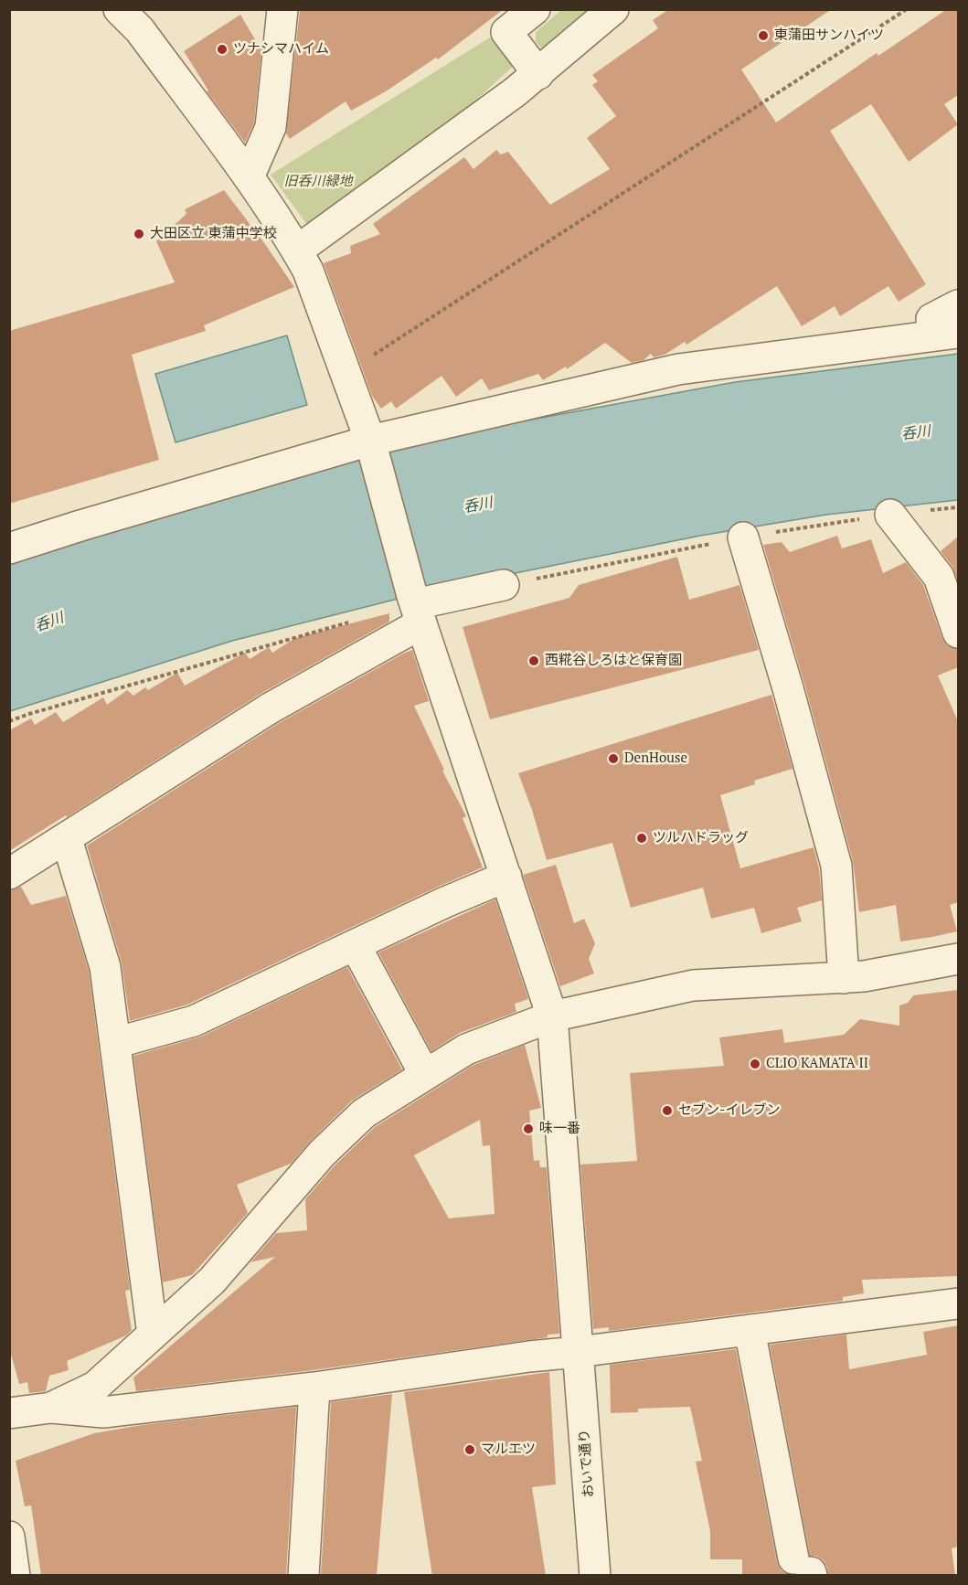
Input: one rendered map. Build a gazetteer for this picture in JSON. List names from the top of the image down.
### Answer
{
  "streets": {
    "street": ["おいで通り"]
  },
  "water": ["呑川"],
  "parks": ["旧呑川緑地"],
  "places": [
    "東蒲田サンハイツ",
    "ツナシマハイム",
    "大田区立 東蒲中学校",
    "西糀谷しろはと保育園",
    "DenHouse",
    "ツルハドラッグ",
    "CLIO KAMATA II",
    "セブン-イレブン",
    "味一番",
    "マルエツ"
  ]
}
